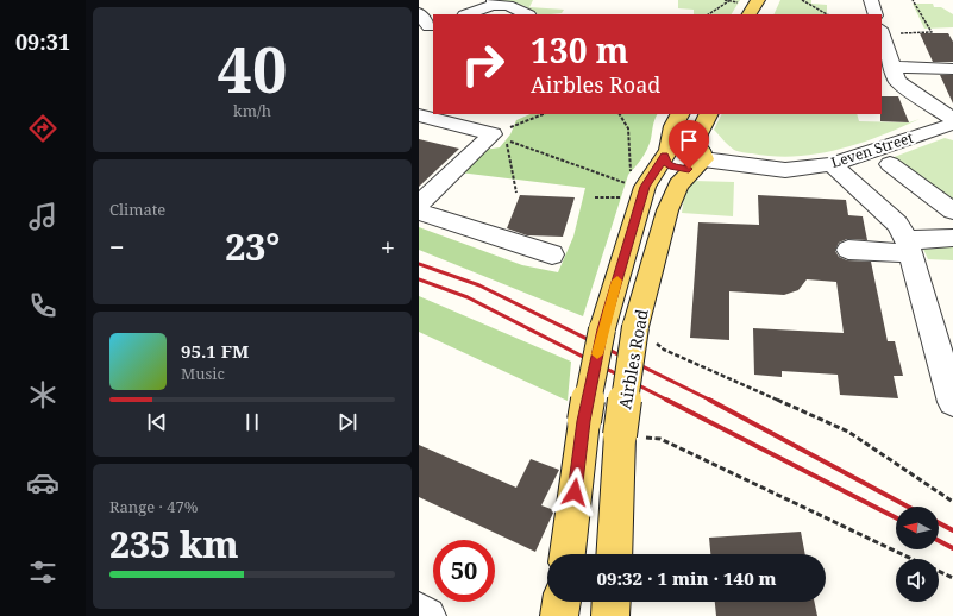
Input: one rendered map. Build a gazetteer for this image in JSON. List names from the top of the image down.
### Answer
{
  "streets": {
    "main road": ["Airbles Road"],
    "street": ["Leven Street"]
  },
  "crossings": [
    ["Leven Street", "Airbles Road"]
  ],
  "north": "left",
  "page": {
    "tabs": "09:31",
    "tile": [
      ["40", "km/h"],
      "Climate",
      ["Range · 47%", "235 km"]
    ],
    "turn": ["130 m", "Airbles Road"],
    "heat": ["−", "23°", "+"],
    "song": ["95.1 FM", "Music"],
    "limit": "50",
    "trip": "09:32 · 1 min · 140 m"
  }
}
